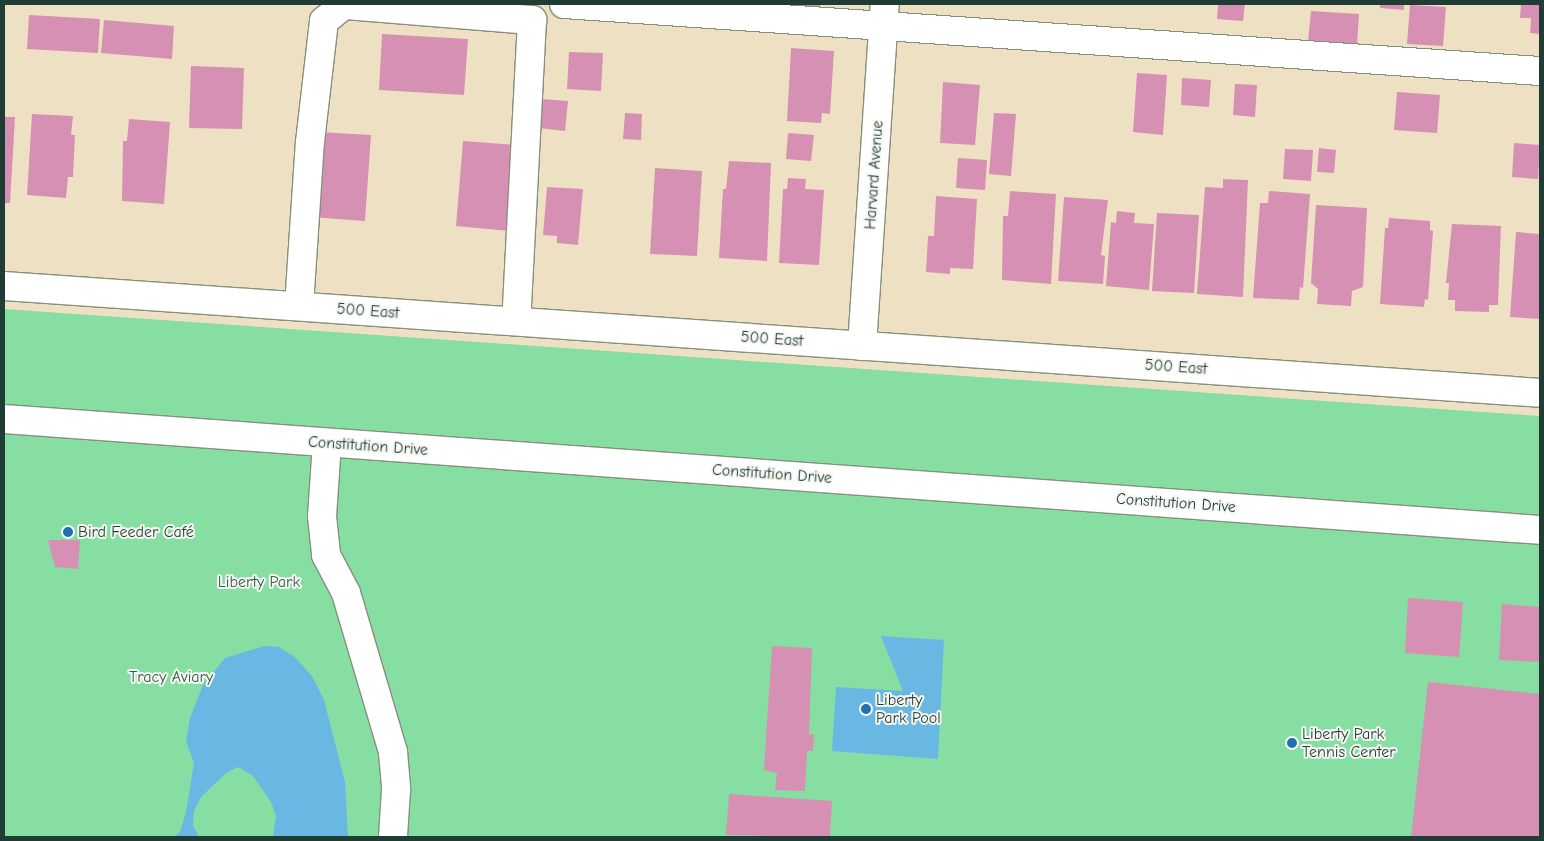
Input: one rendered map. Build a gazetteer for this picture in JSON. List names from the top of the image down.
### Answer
{
  "streets": {
    "street": ["Harvard Avenue", "500 East", "Constitution Drive"]
  },
  "crossings": [
    ["Harvard Avenue", "500 East"]
  ],
  "parks": ["Liberty Park", "Tracy Aviary"],
  "places": ["Bird Feeder Café", "Liberty Park Pool", "Liberty Park Tennis Center"]
}
